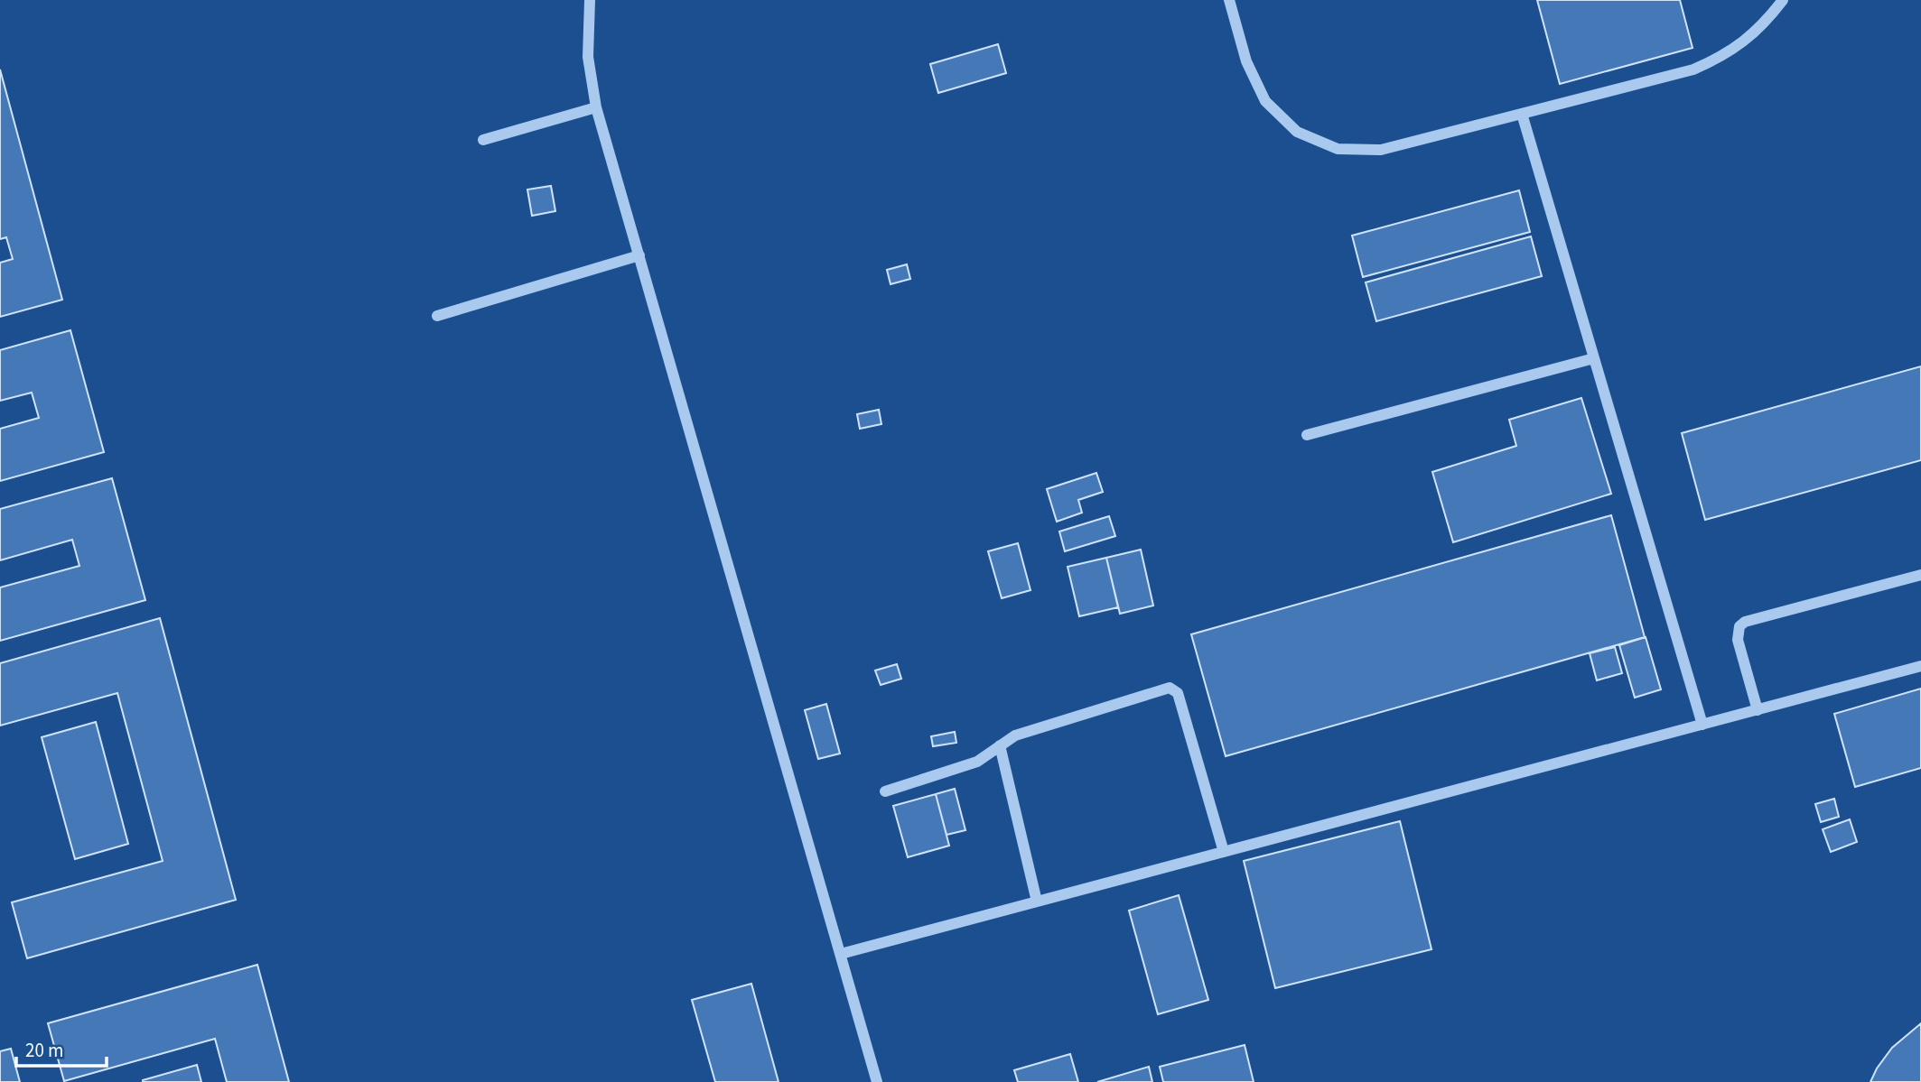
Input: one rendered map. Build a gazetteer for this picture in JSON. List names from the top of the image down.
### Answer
{
  "scale_bar": "20 m"
}
